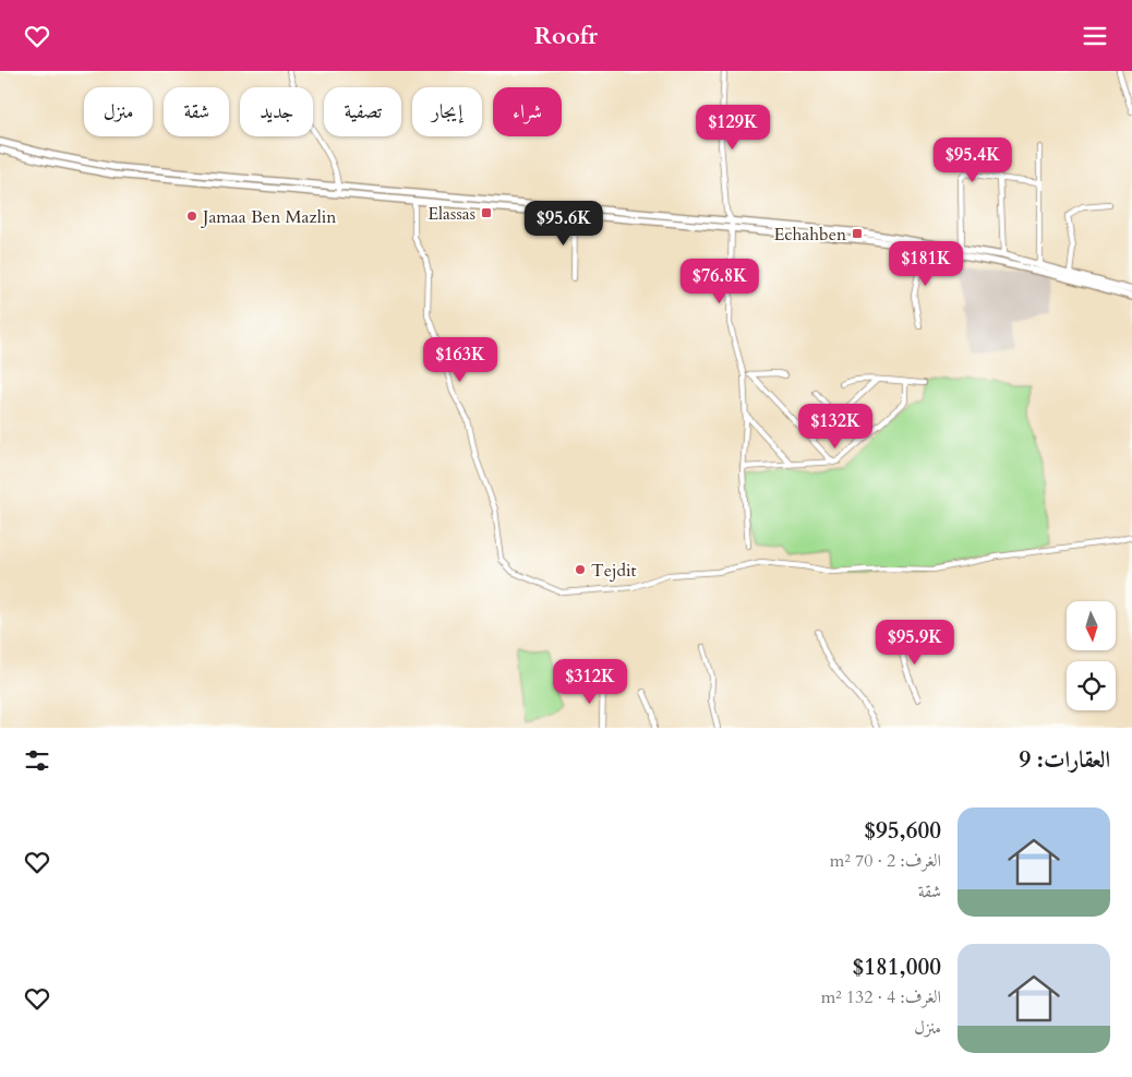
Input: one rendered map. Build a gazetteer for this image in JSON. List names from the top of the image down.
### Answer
{
  "places": {
    "transit": ["Elassas", "Echahben"],
    "other": ["Jamaa Ben Mazlin", "Tejdit"]
  },
  "north": "bottom",
  "page": {
    "header": "Roofr",
    "chip": [
      "شراء",
      "إيجار",
      "تصفية",
      "جديد",
      "شقة",
      "منزل"
    ],
    "price": [
      "$129K",
      "$95.4K",
      "$95.6K",
      "$181K",
      "$76.8K",
      "$163K",
      "$132K",
      "$95.9K",
      "$312K"
    ],
    "heading": "العقارات: 9",
    "list": [
      {
        "name": "$95,600",
        "note": "الغرف: 2 · 70 m² · شقة"
      },
      {
        "name": "$181,000",
        "note": "الغرف: 4 · 132 m² · منزل"
      }
    ]
  }
}
